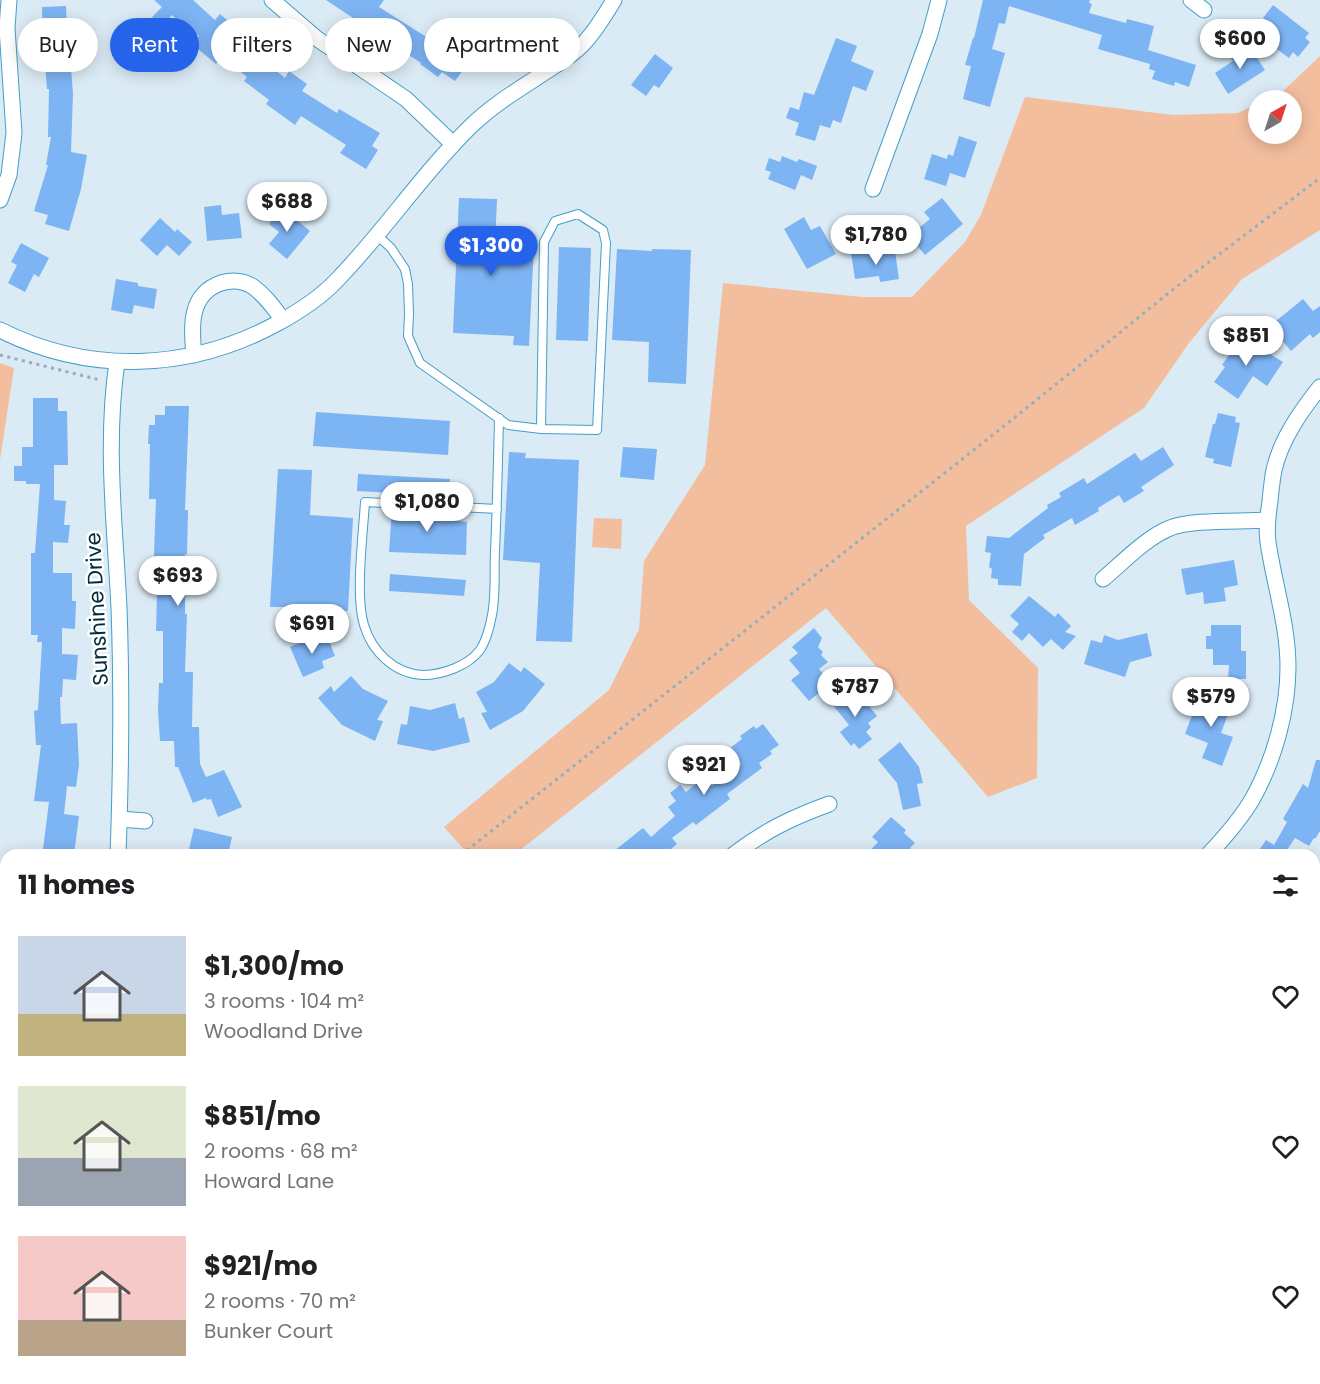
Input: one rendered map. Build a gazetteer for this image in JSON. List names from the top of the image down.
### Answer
{
  "streets": {
    "street": ["Sunshine Drive"]
  },
  "north": "top right",
  "page": {
    "chip": [
      "Buy",
      "Rent",
      "Filters",
      "New",
      "Apartment"
    ],
    "price": [
      "$600",
      "$688",
      "$1,780",
      "$1,300",
      "$851",
      "$1,080",
      "$693",
      "$691",
      "$787",
      "$579",
      "$921"
    ],
    "heading": "11 homes",
    "list": [
      {
        "name": "$1,300/mo",
        "note": "3 rooms · 104 m² · Woodland Drive"
      },
      {
        "name": "$851/mo",
        "note": "2 rooms · 68 m² · Howard Lane"
      },
      {
        "name": "$921/mo",
        "note": "2 rooms · 70 m² · Bunker Court"
      }
    ]
  }
}
